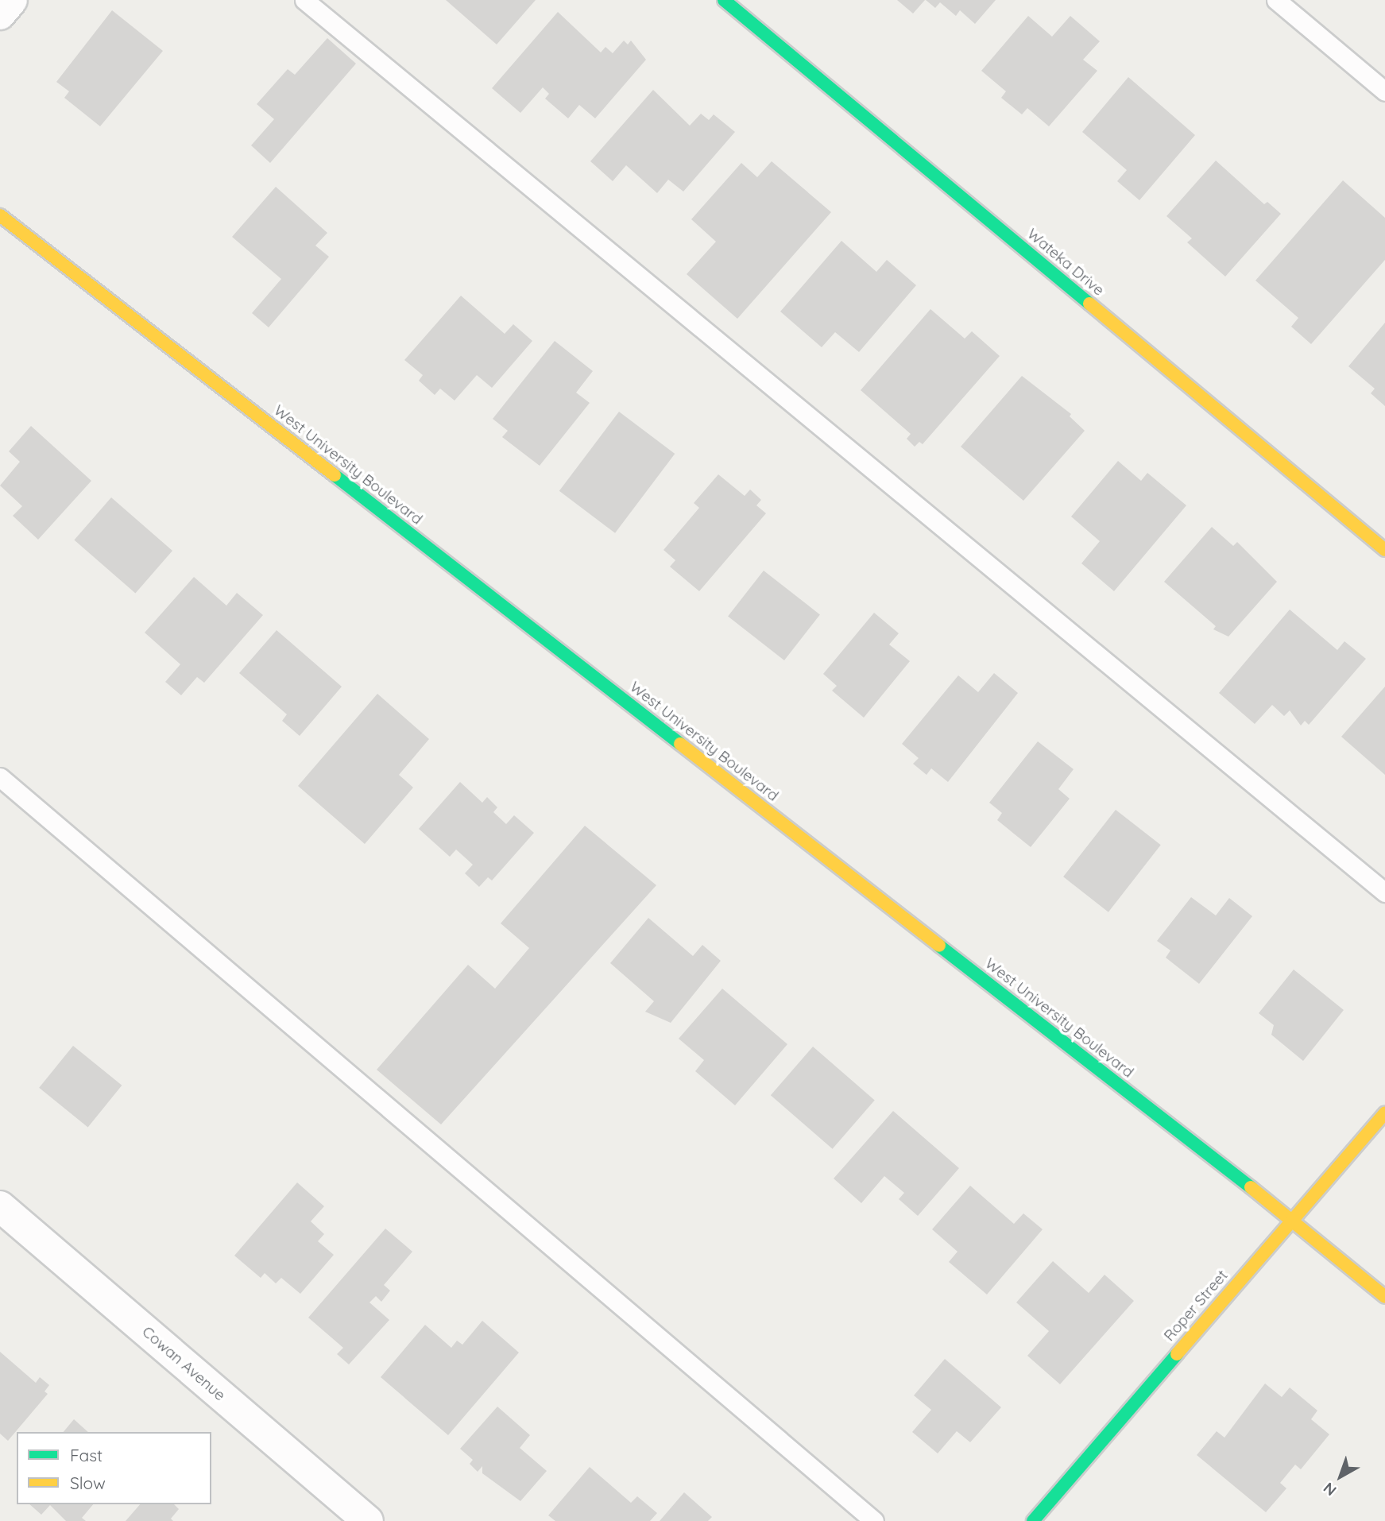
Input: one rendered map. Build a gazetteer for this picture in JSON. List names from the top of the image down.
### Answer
{
  "streets": {
    "street": [
      "Wateka Drive",
      "West University Boulevard",
      "Roper Street",
      "Cowan Avenue"
    ]
  },
  "crossings": [
    ["West University Boulevard", "Roper Street"]
  ],
  "legend": ["Fast", "Slow"],
  "north": "bottom left"
}
